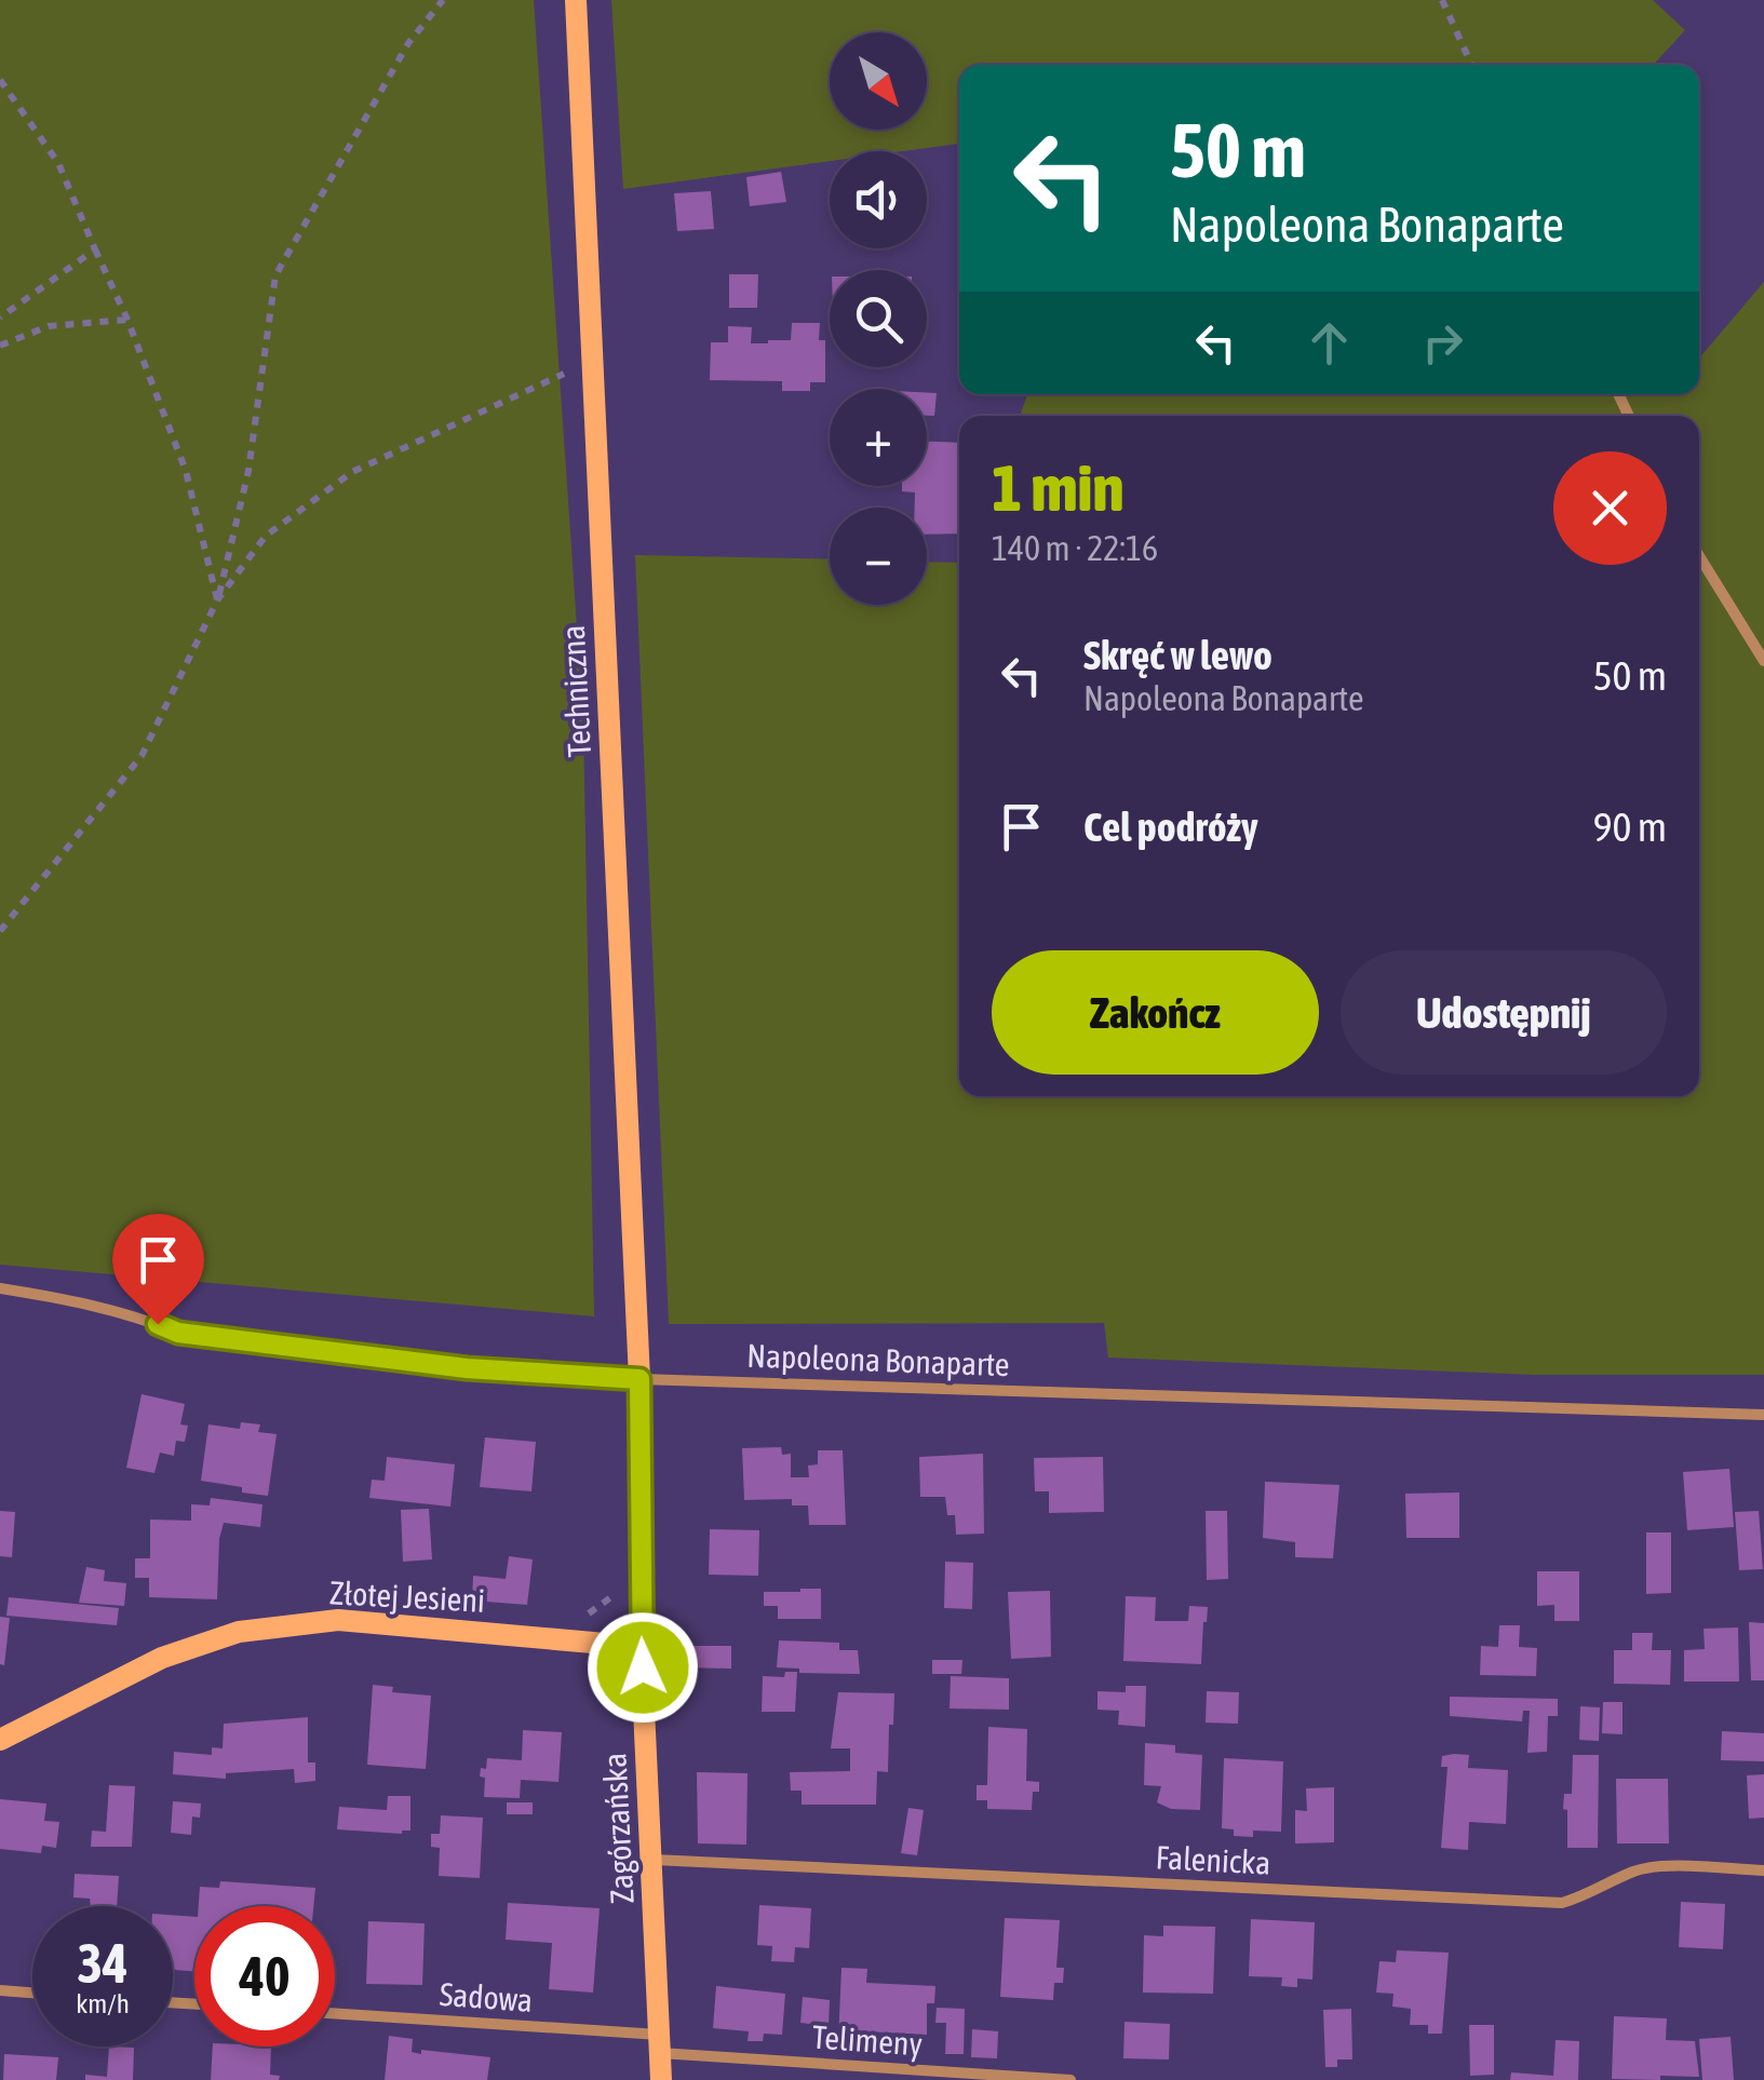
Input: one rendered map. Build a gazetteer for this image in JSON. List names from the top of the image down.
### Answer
{
  "streets": {
    "street": [
      "Techniczna",
      "Napoleona Bonaparte",
      "Złotej Jesieni",
      "Zagórzańska",
      "Falenicka",
      "Sadowa",
      "Telimeny"
    ]
  },
  "crossings": [
    ["Techniczna", "Napoleona Bonaparte"],
    ["Techniczna", "Zagórzańska"],
    ["Napoleona Bonaparte", "Zagórzańska"],
    ["Złotej Jesieni", "Zagórzańska"],
    ["Zagórzańska", "Falenicka"],
    ["Zagórzańska", "Sadowa"],
    ["Zagórzańska", "Telimeny"],
    ["Sadowa", "Telimeny"]
  ],
  "north": "bottom right",
  "page": {
    "map_buttons": ["+", "−"],
    "turn": ["50 m", "Napoleona Bonaparte"],
    "heading": ["1 min", "140 m · 22:16"],
    "list": [
      {
        "name": "Skręć w lewo",
        "note": "Napoleona Bonaparte",
        "value": "50 m"
      },
      {
        "name": "Cel podróży",
        "value": "90 m"
      }
    ],
    "buttons": ["Zakończ", "Udostępnij"],
    "speed": "34 km/h",
    "limit": "40"
  }
}
